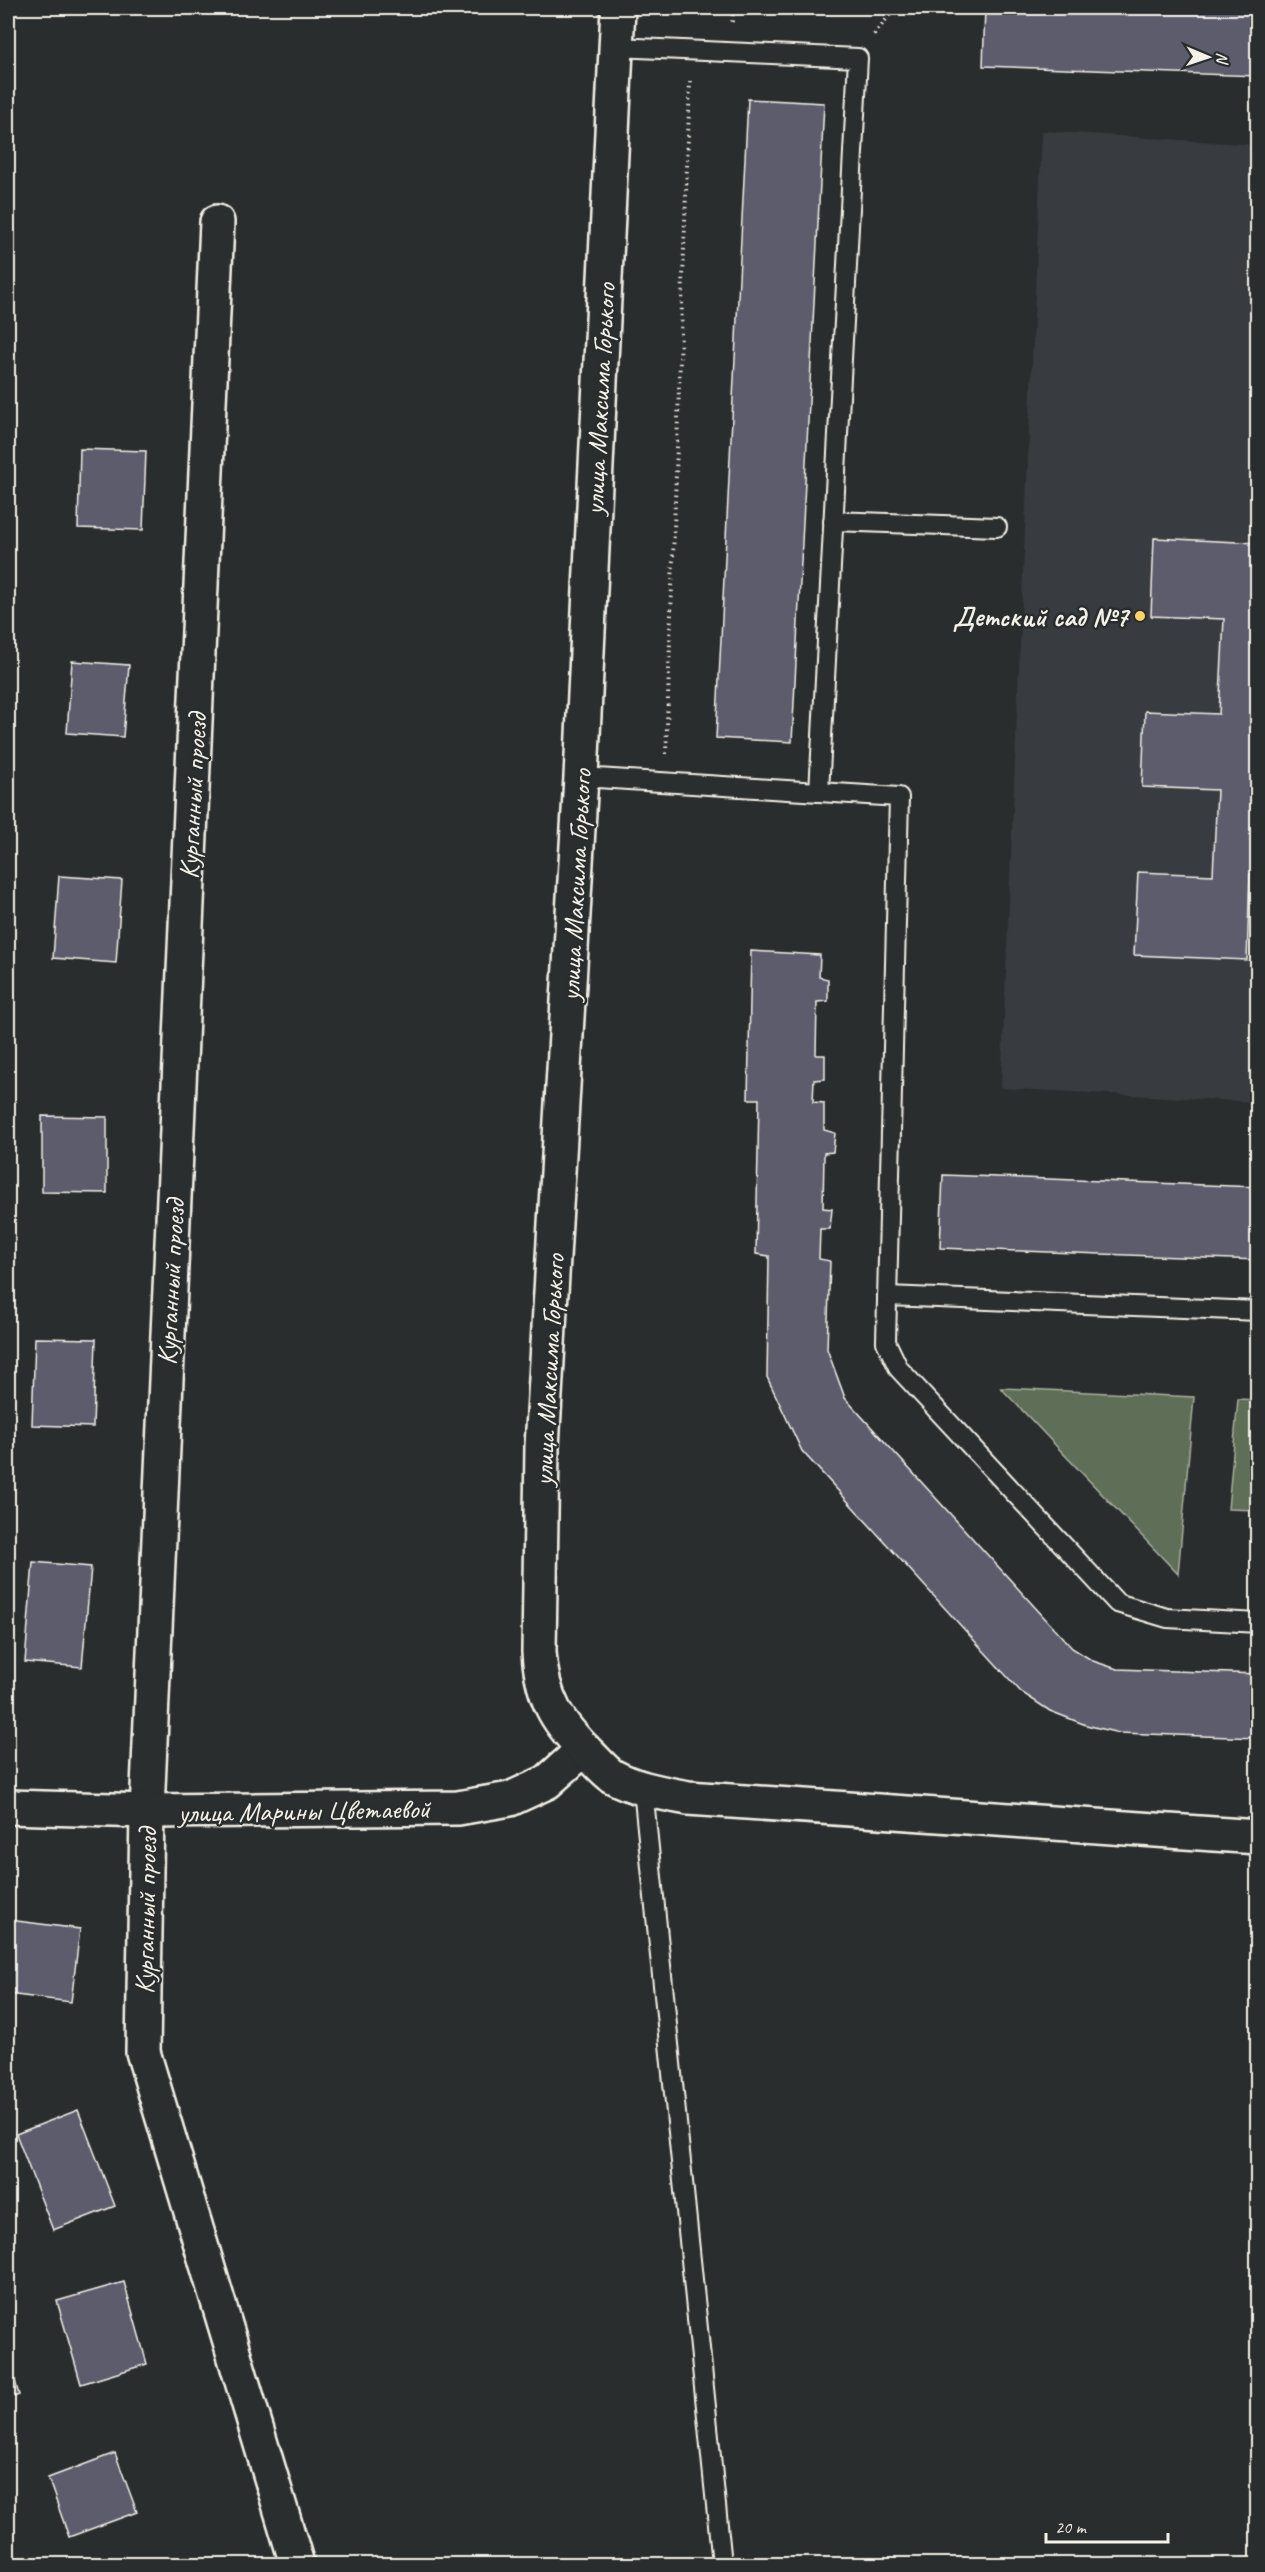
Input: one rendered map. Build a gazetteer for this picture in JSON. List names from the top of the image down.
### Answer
{
  "streets": {
    "street": ["улица Максима Горького", "Курганный проезд", "улица Марины Цветаевой"]
  },
  "crossings": [
    ["улица Максима Горького", "улица Марины Цветаевой"],
    ["Курганный проезд", "улица Марины Цветаевой"]
  ],
  "places": ["Детский сад №7"],
  "scale_bar": "20 m",
  "north": "right"
}
